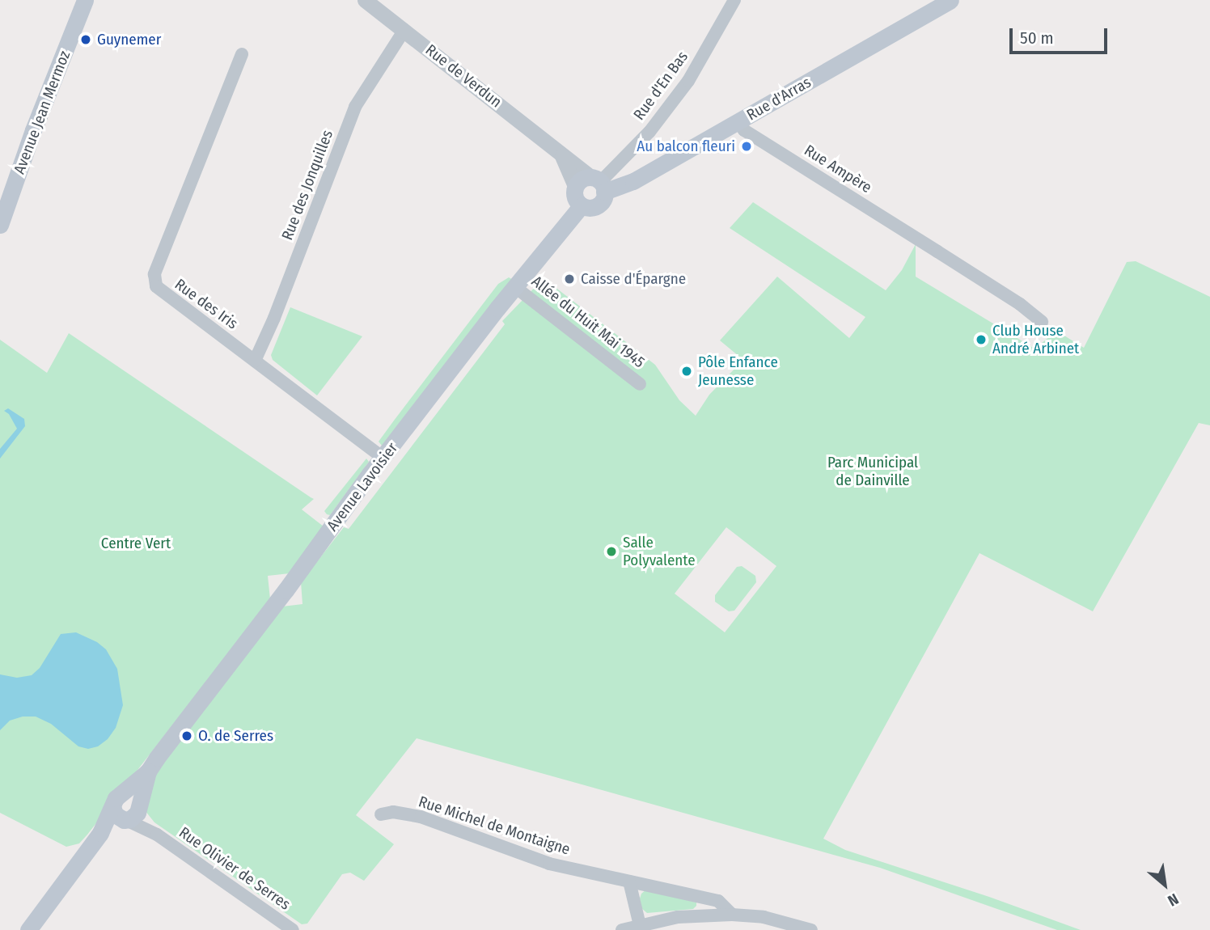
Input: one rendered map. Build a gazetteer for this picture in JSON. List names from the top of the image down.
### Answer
{
  "streets": {
    "main road": ["Rue d'Arras", "Avenue Jean Mermoz", "Avenue Lavoisier"],
    "street": [
      "Rue de Verdun",
      "Rue d'En Bas",
      "Rue Ampère",
      "Rue des Jonquilles",
      "Rue des Iris",
      "Allée du Huit Mai 1945",
      "Rue Michel de Montaigne",
      "Rue Olivier de Serres"
    ]
  },
  "crossings": [
    ["Rue de Verdun", "Rue d'En Bas"],
    ["Rue de Verdun", "Rue d'Arras"],
    ["Rue de Verdun", "Rue des Jonquilles"],
    ["Rue de Verdun", "Avenue Lavoisier"],
    ["Rue d'En Bas", "Rue d'Arras"],
    ["Rue d'En Bas", "Avenue Lavoisier"],
    ["Rue d'Arras", "Rue Ampère"],
    ["Rue d'Arras", "Avenue Lavoisier"],
    ["Rue des Jonquilles", "Rue des Iris"],
    ["Rue des Iris", "Avenue Lavoisier"],
    ["Allée du Huit Mai 1945", "Avenue Lavoisier"],
    ["Avenue Lavoisier", "Rue Olivier de Serres"]
  ],
  "parks": ["Parc Municipal de Dainville", "Centre Vert"],
  "places": [
    "Guynemer",
    "Au balcon fleuri",
    "Caisse d'Épargne",
    "Club House André Arbinet",
    "Pôle Enfance Jeunesse",
    "Salle Polyvalente",
    "O. de Serres"
  ],
  "scale_bar": "50 m",
  "north": "bottom right"
}
